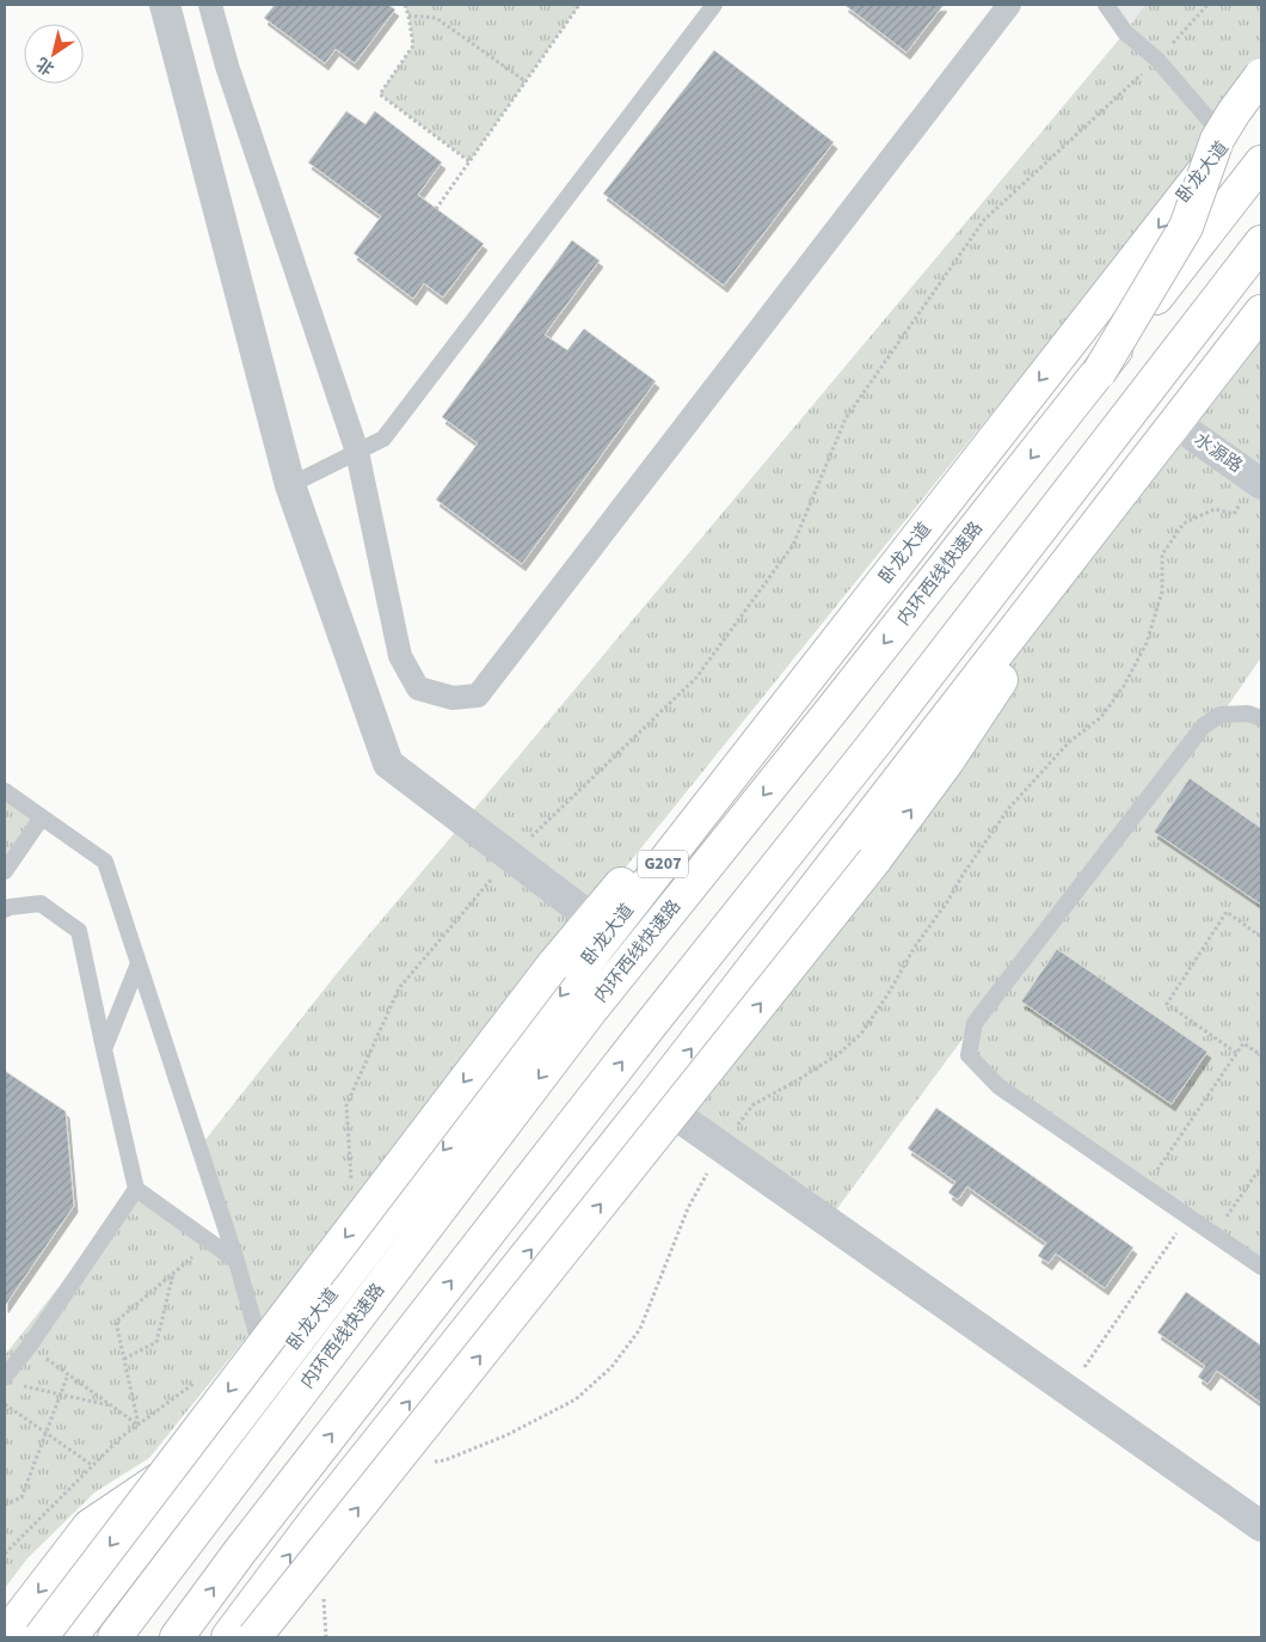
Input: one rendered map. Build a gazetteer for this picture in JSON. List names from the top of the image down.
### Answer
{
  "streets": {
    "main road": ["卧龙大道", "内环西线快速路", "G207"],
    "street": ["水源路"]
  },
  "north": "bottom left"
}
